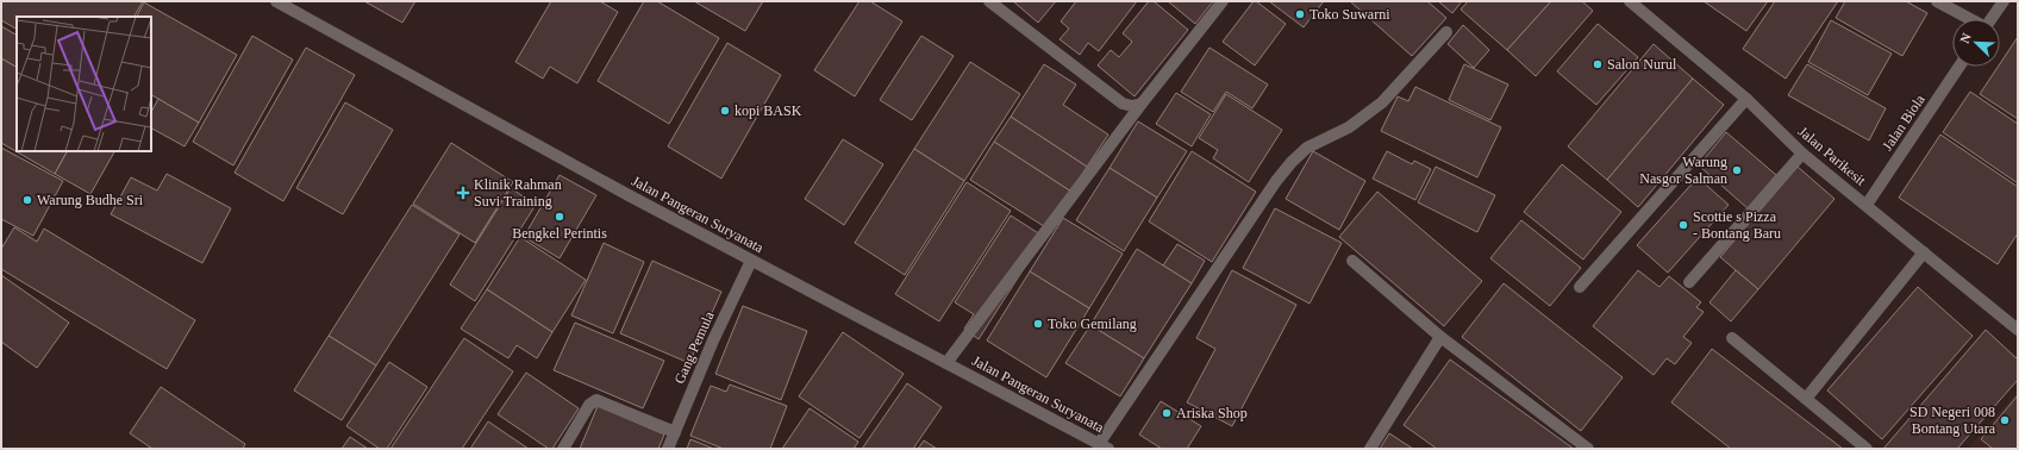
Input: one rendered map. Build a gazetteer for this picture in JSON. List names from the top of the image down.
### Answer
{
  "streets": {
    "street": [
      "Jalan Biola",
      "Jalan Parikesit",
      "Jalan Pangeran Suryanata",
      "Gang Pemula"
    ]
  },
  "crossings": [
    ["Jalan Biola", "Jalan Parikesit"],
    ["Jalan Pangeran Suryanata", "Gang Pemula"]
  ],
  "places": {
    "other": [
      "Toko Suwarni",
      "Salon Nurul",
      "kopi BASK",
      "Warung Nasgor Salman",
      "Warung Budhe Sri",
      "Bengkel Perintis",
      "Scottie s Pizza - Bontang Baru",
      "Toko Gemilang",
      "Ariska Shop",
      "SD Negeri 008 Bontang Utara"
    ],
    "health": ["Klinik Rahman Suvi Training"]
  },
  "north": "top left"
}
